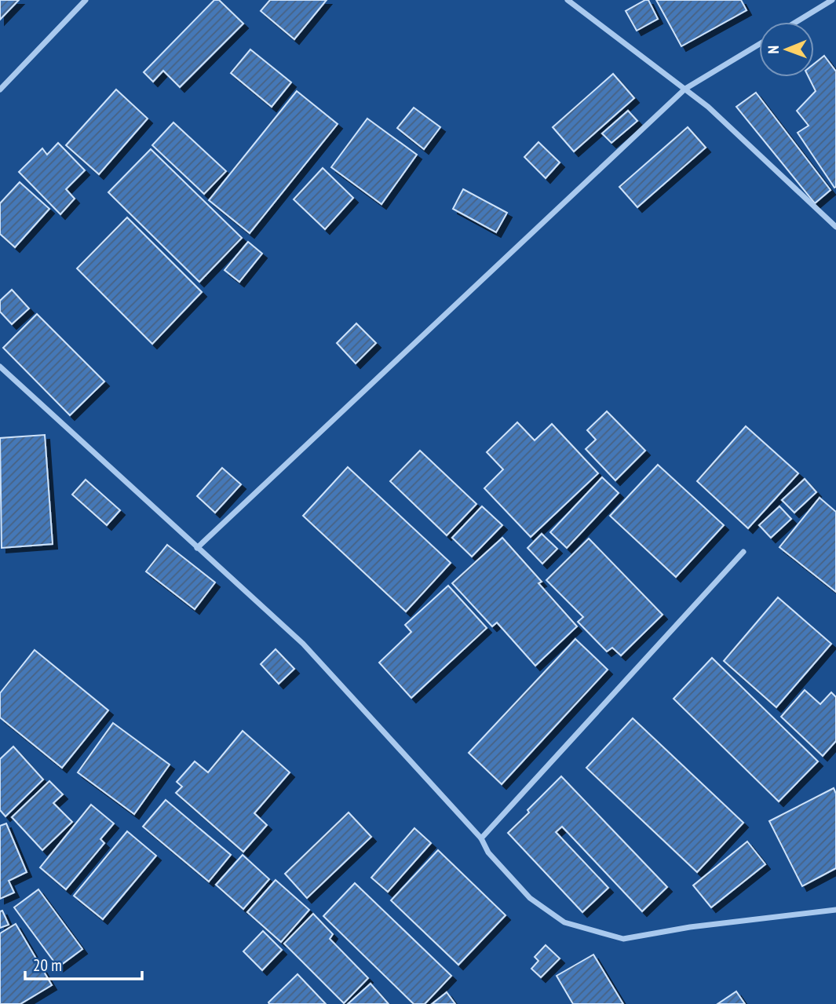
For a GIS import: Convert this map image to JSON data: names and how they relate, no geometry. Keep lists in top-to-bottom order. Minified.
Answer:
{"scale_bar":"20 m","north":"left"}
